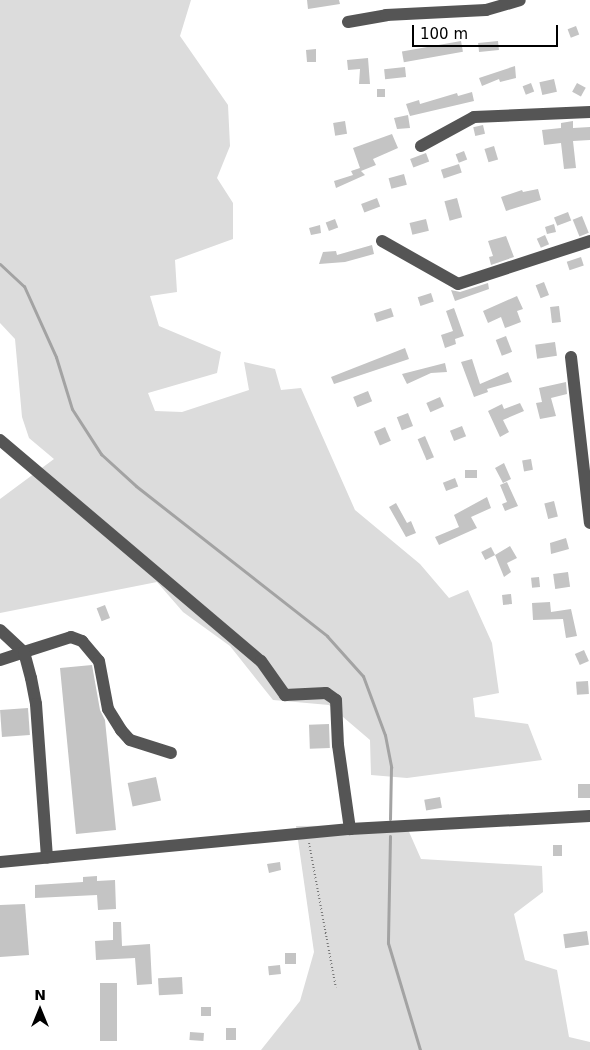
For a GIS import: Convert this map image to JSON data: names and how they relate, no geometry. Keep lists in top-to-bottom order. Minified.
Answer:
{"scale_bar":"100 m","north":"top"}
